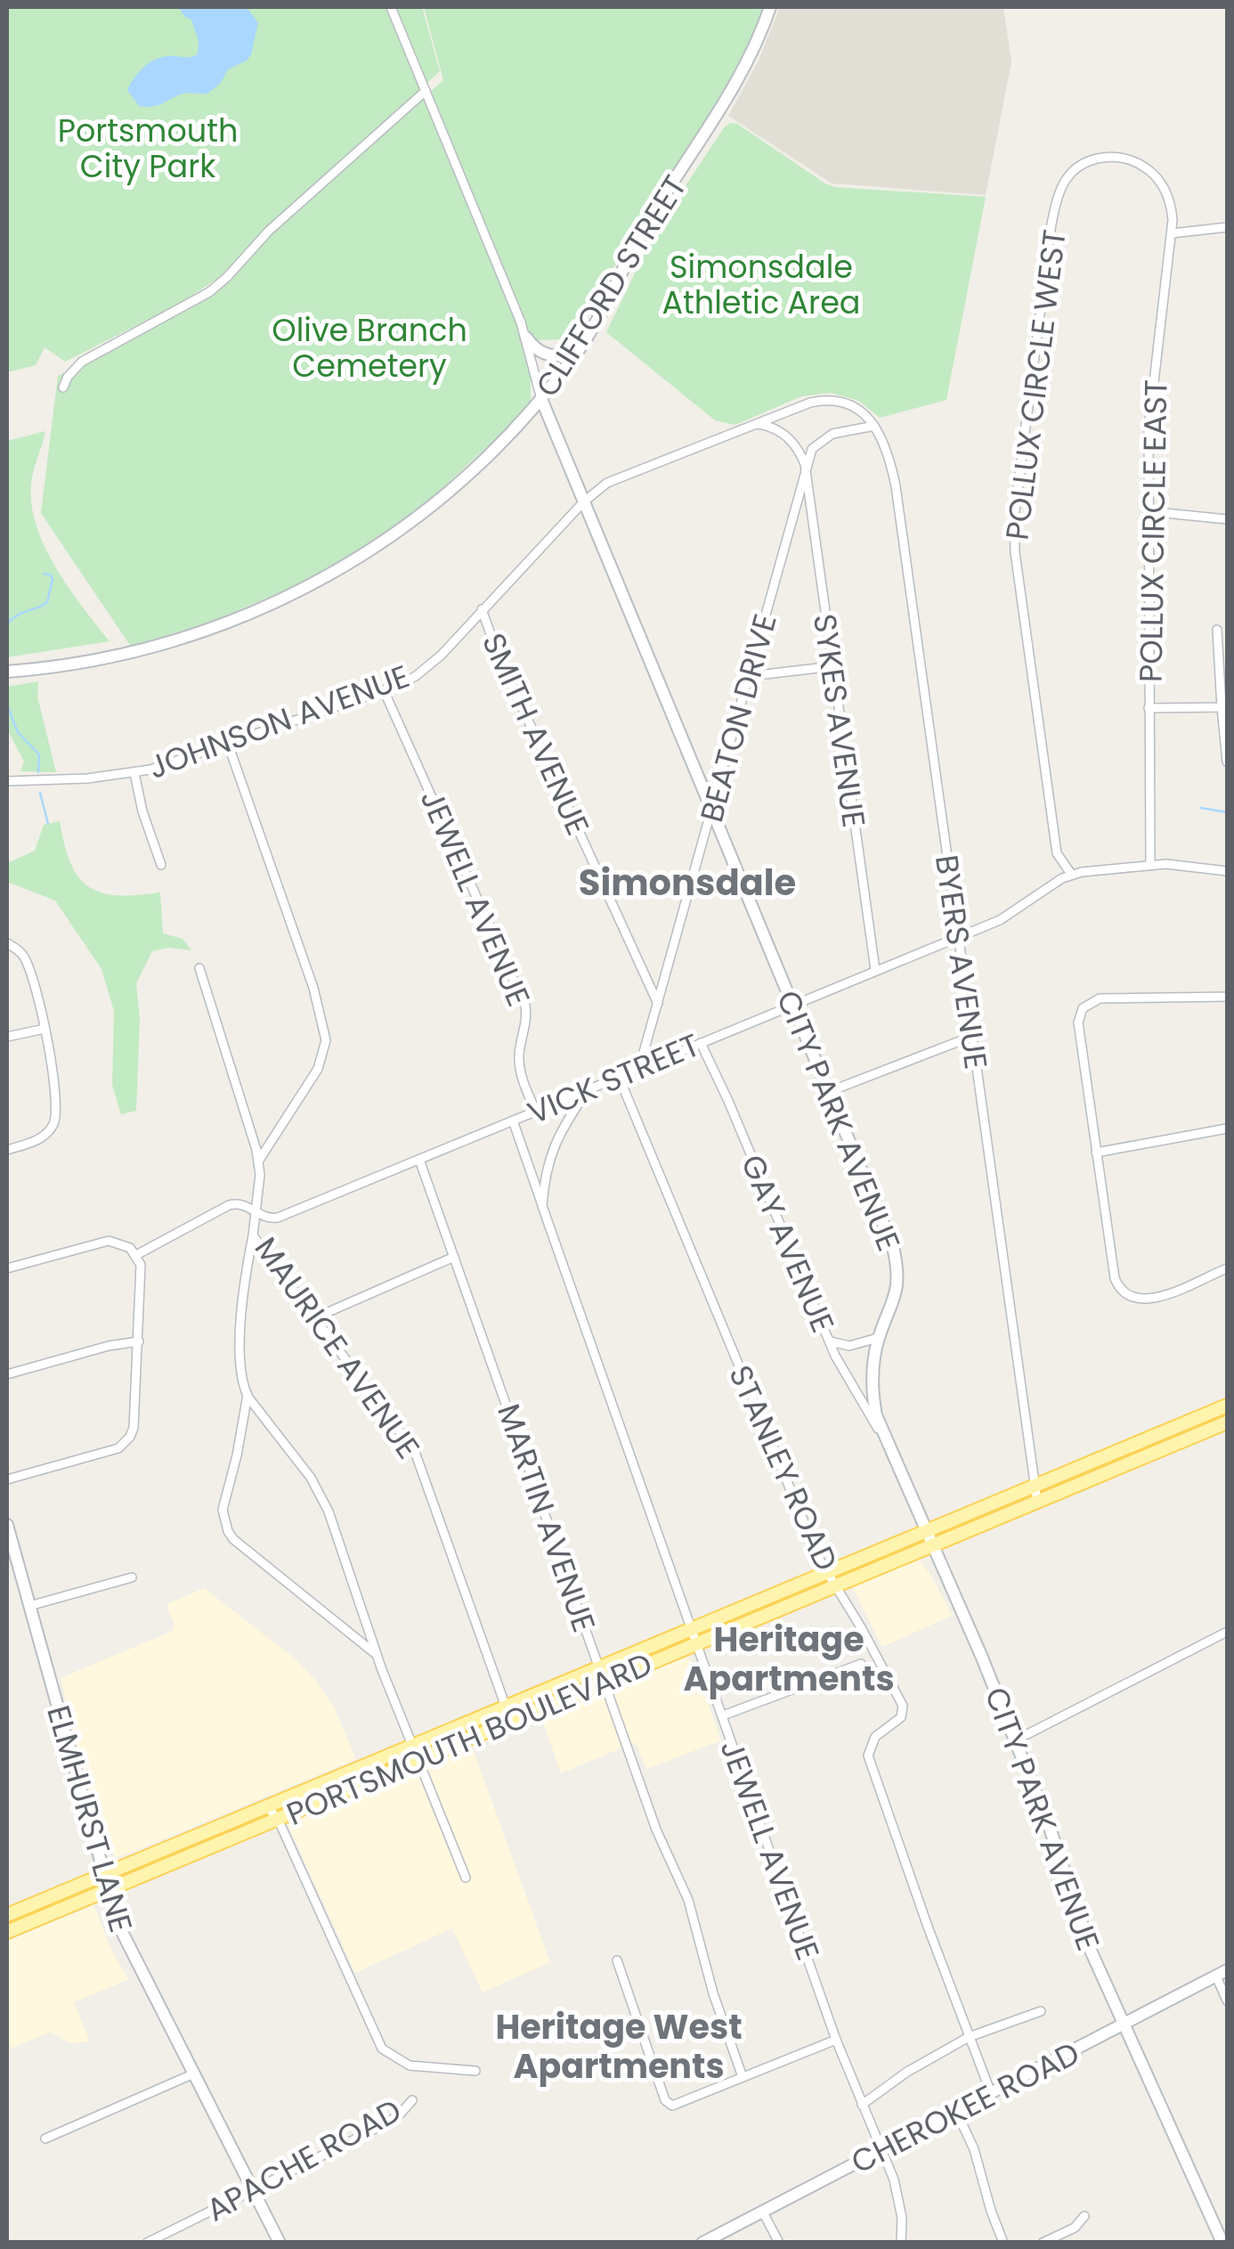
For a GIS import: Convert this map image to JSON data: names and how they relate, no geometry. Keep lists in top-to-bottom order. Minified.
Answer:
{"streets":{"main road":["PORTSMOUTH BOULEVARD"],"street":["CLIFFORD STREET","POLLUX CIRCLE WEST","POLLUX CIRCLE EAST","BEATON DRIVE","SYKES AVENUE","JOHNSON AVENUE","SMITH AVENUE","JEWELL AVENUE","BYERS AVENUE","VICK STREET","CITY PARK AVENUE","GAY AVENUE","MAURICE AVENUE","STANLEY ROAD","MARTIN AVENUE","ELMHURST LANE","CHEROKEE ROAD","APACHE ROAD"]},"crossings":[["CLIFFORD STREET","CITY PARK AVENUE"],["POLLUX CIRCLE WEST","POLLUX CIRCLE EAST"],["POLLUX CIRCLE WEST","VICK STREET"],["POLLUX CIRCLE EAST","VICK STREET"],["BEATON DRIVE","SYKES AVENUE"],["BEATON DRIVE","JOHNSON AVENUE"],["BEATON DRIVE","SMITH AVENUE"],["BEATON DRIVE","BYERS AVENUE"],["BEATON DRIVE","VICK STREET"],["BEATON DRIVE","CITY PARK AVENUE"],["SYKES AVENUE","VICK STREET"],["JOHNSON AVENUE","SMITH AVENUE"],["JOHNSON AVENUE","JEWELL AVENUE"],["JOHNSON AVENUE","BYERS AVENUE"],["JOHNSON AVENUE","CITY PARK AVENUE"],["JEWELL AVENUE","VICK STREET"],["JEWELL AVENUE","PORTSMOUTH BOULEVARD"],["JEWELL AVENUE","CHEROKEE ROAD"],["BYERS AVENUE","VICK STREET"],["BYERS AVENUE","PORTSMOUTH BOULEVARD"],["VICK STREET","CITY PARK AVENUE"],["VICK STREET","GAY AVENUE"],["VICK STREET","MAURICE AVENUE"],["VICK STREET","STANLEY ROAD"],["VICK STREET","MARTIN AVENUE"],["CITY PARK AVENUE","GAY AVENUE"],["CITY PARK AVENUE","PORTSMOUTH BOULEVARD"],["CITY PARK AVENUE","CHEROKEE ROAD"],["MAURICE AVENUE","PORTSMOUTH BOULEVARD"],["STANLEY ROAD","PORTSMOUTH BOULEVARD"],["STANLEY ROAD","CHEROKEE ROAD"],["MARTIN AVENUE","PORTSMOUTH BOULEVARD"],["PORTSMOUTH BOULEVARD","ELMHURST LANE"],["ELMHURST LANE","APACHE ROAD"]],"districts":["Simonsdale","Heritage Apartments","Heritage West Apartments"],"parks":["Portsmouth City Park","Simonsdale Athletic Area","Olive Branch Cemetery"]}
